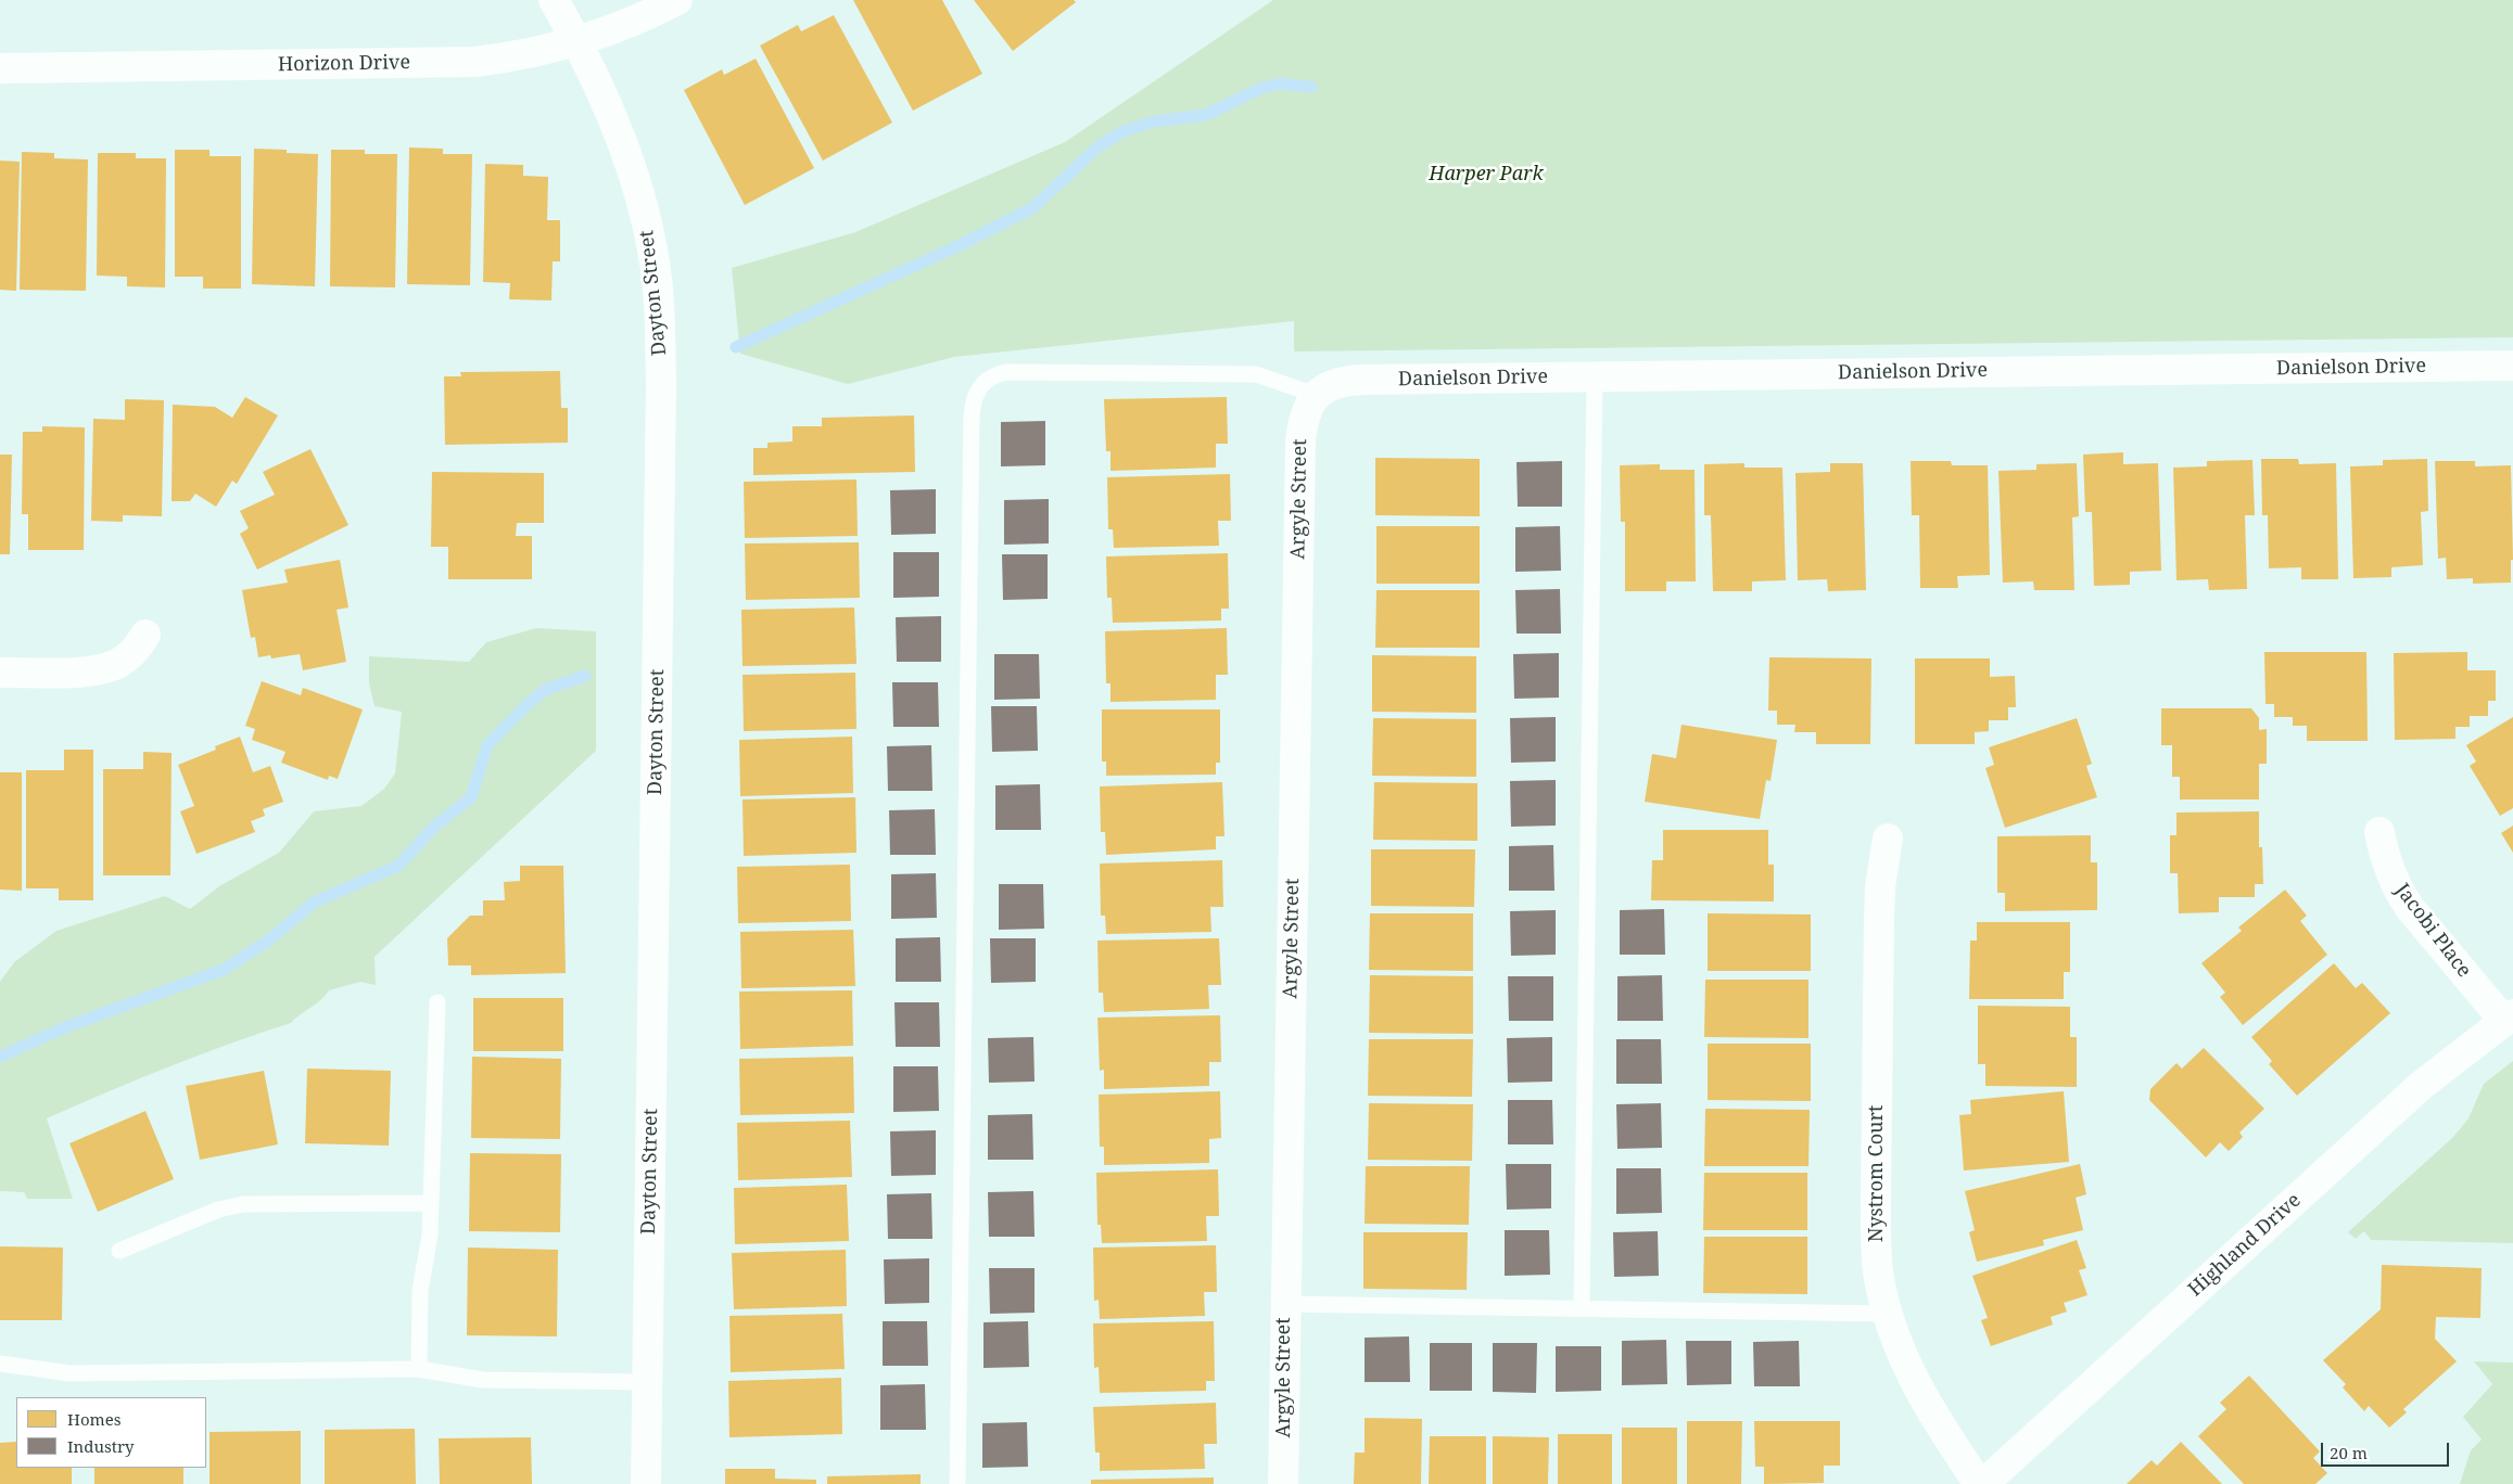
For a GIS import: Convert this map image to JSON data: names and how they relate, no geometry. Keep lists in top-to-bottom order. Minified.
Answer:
{"streets":{"street":["Horizon Drive","Dayton Street","Danielson Drive","Argyle Street","Jacobi Place","Nystrom Court","Highland Drive"]},"crossings":[["Horizon Drive","Dayton Street"],["Danielson Drive","Argyle Street"],["Jacobi Place","Highland Drive"]],"parks":["Harper Park"],"legend":["Homes","Industry"],"scale_bar":"20 m"}
